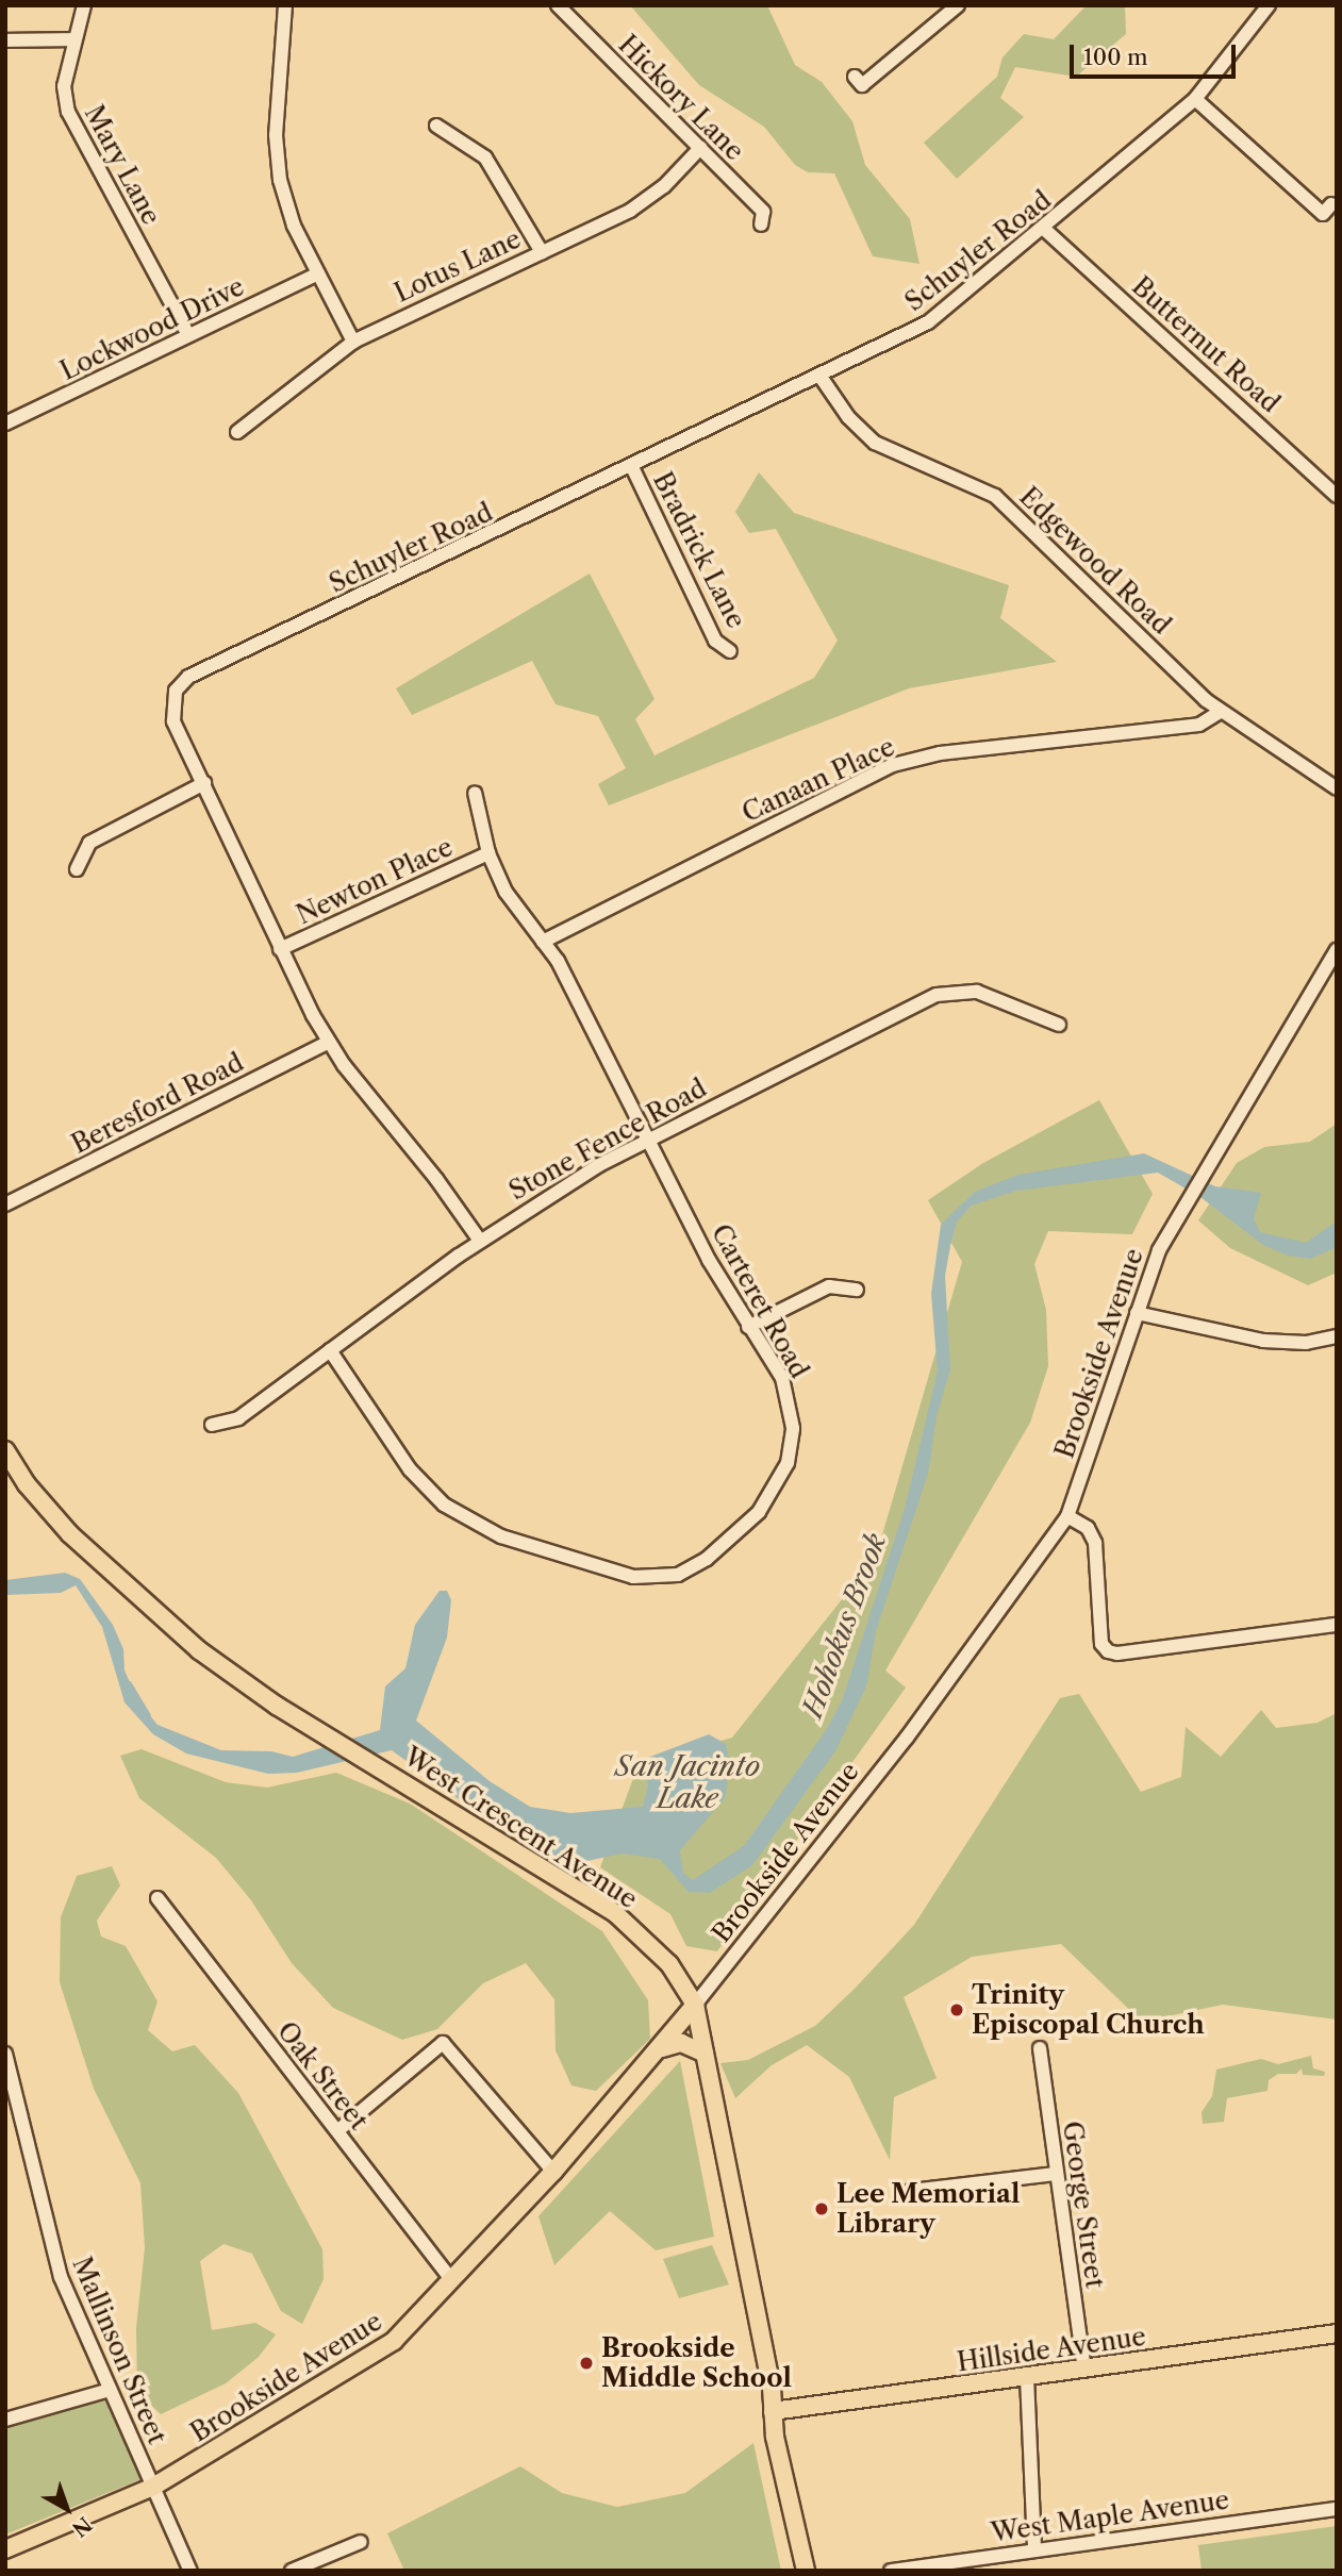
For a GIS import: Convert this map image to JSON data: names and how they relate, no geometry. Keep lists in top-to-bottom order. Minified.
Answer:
{"streets":{"main road":["Brookside Avenue","West Crescent Avenue","Hillside Avenue"],"street":["Hickory Lane","Mary Lane","Schuyler Road","Lotus Lane","Lockwood Drive","Butternut Road","Bradrick Lane","Edgewood Road","Canaan Place","Newton Place","Beresford Road","Stone Fence Road","Carteret Road","Oak Street","George Street","Mallinson Street","West Maple Avenue"]},"crossings":[["Hickory Lane","Lotus Lane"],["Mary Lane","Lockwood Drive"],["Schuyler Road","Butternut Road"],["Schuyler Road","Bradrick Lane"],["Schuyler Road","Edgewood Road"],["Schuyler Road","Newton Place"],["Schuyler Road","Beresford Road"],["Schuyler Road","Stone Fence Road"],["Edgewood Road","Canaan Place"],["Canaan Place","Carteret Road"],["Newton Place","Carteret Road"],["Stone Fence Road","Carteret Road"],["Brookside Avenue","West Crescent Avenue"],["Brookside Avenue","Oak Street"],["Brookside Avenue","Mallinson Street"],["West Crescent Avenue","Hillside Avenue"],["George Street","Hillside Avenue"]],"water":["Hohokus Brook","San Jacinto Lake"],"places":["Trinity Episcopal Church","Lee Memorial Library","Brookside Middle School"],"scale_bar":"100 m","north":"bottom right"}
